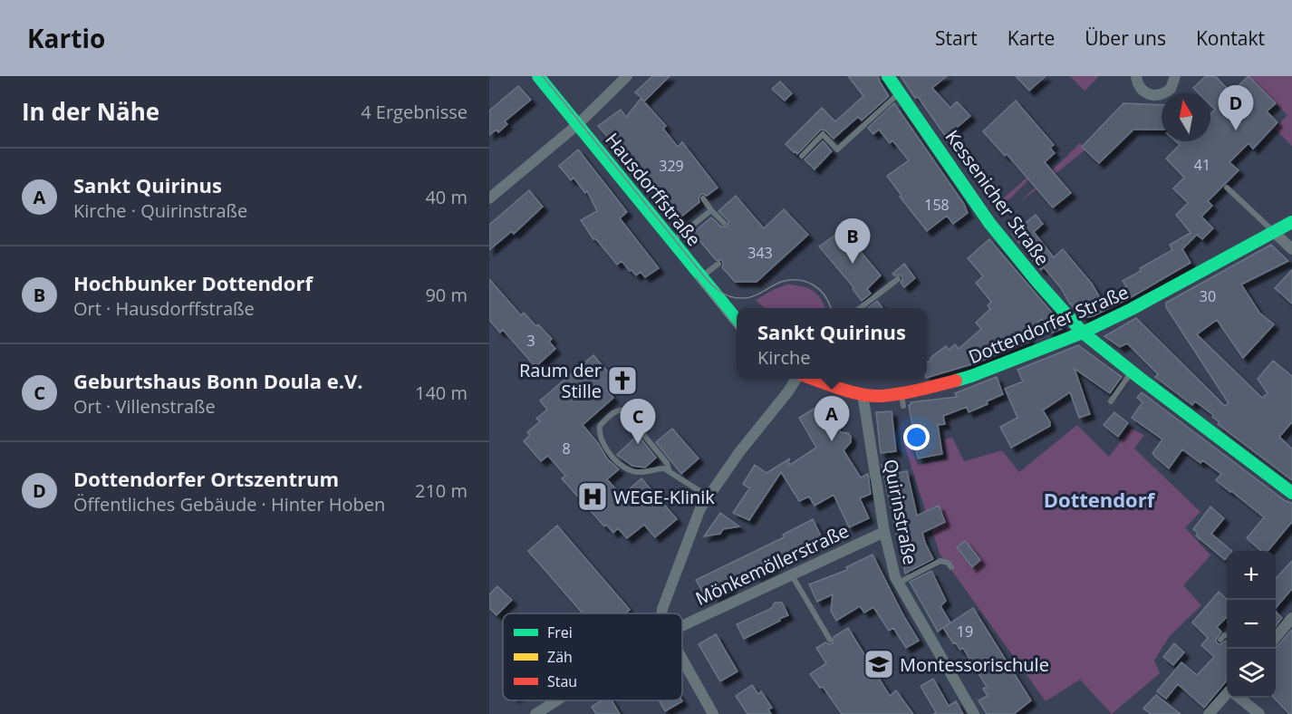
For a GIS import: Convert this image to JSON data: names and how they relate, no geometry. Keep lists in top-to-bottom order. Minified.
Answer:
{"streets":{"main road":["Hausdorffstraße","Kessenicher Straße","Dottendorfer Straße"],"street":["Quirinstraße","Mönkemöllerstraße"]},"crossings":[["Kessenicher Straße","Dottendorfer Straße"],["Dottendorfer Straße","Quirinstraße"],["Quirinstraße","Mönkemöllerstraße"]],"districts":["Dottendorf"],"places":{"church":["Raum der Stille"],"hospital":["WEGE-Klinik"],"school or university":["Montessorischule"]},"house_numbers":["41","329","158","343","30","3","8","19"],"legend":["Frei","Zäh","Stau"],"north":"top","page":{"header":"Kartio","nav":["Start","Karte","Über uns","Kontakt"],"heading":["In der Nähe","4 Ergebnisse"],"pins":["D","B","A","C"],"list":[{"mark":"A","name":"Sankt Quirinus","note":"Kirche · Quirinstraße","value":"40 m"},{"mark":"B","name":"Hochbunker Dottendorf","note":"Ort · Hausdorffstraße","value":"90 m"},{"mark":"C","name":"Geburtshaus Bonn Doula e.V.","note":"Ort · Villenstraße","value":"140 m"},{"mark":"D","name":"Dottendorfer Ortszentrum","note":"Öffentliches Gebäude · Hinter Hoben","value":"210 m"}],"popup":["Sankt Quirinus","Kirche"],"map_buttons":["+","−"]}}
